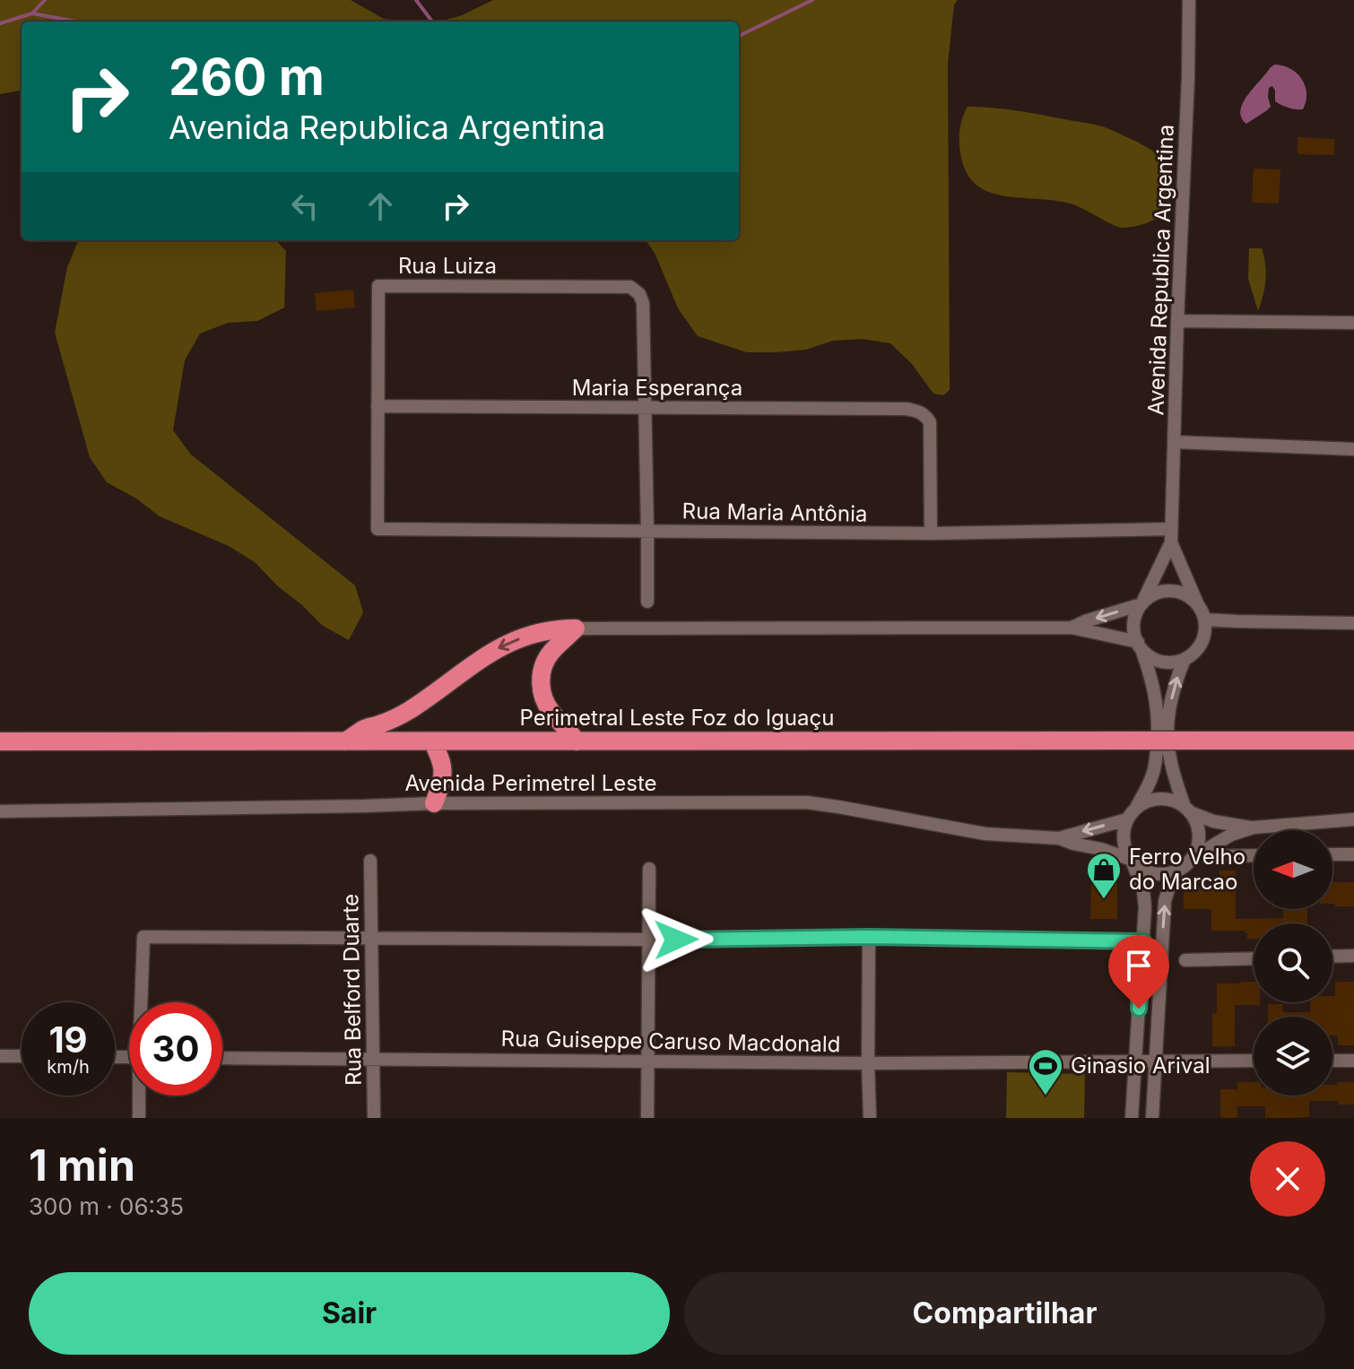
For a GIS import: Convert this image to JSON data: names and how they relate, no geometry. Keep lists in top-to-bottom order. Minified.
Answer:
{"streets":{"highway":["Perimetral Leste Foz do Iguaçu"],"street":["Rua Luiza","Avenida Republica Argentina","Maria Esperança","Rua Maria Antônia","Avenida Perimetrel Leste","Rua Belford Duarte","Rua Guiseppe Caruso Macdonald"]},"crossings":[["Rua Luiza","Maria Esperança"],["Rua Luiza","Rua Maria Antônia"],["Avenida Republica Argentina","Rua Maria Antônia"],["Maria Esperança","Rua Maria Antônia"],["Rua Belford Duarte","Rua Guiseppe Caruso Macdonald"]],"places":{"shop":["Ferro Velho do Marcao"],"sports":["Ginasio Arival"]},"north":"left","page":{"turn":["260 m","Avenida Republica Argentina"],"speed":"19 km/h","limit":"30","heading":["1 min","300 m · 06:35"],"buttons":["Sair","Compartilhar"]}}
